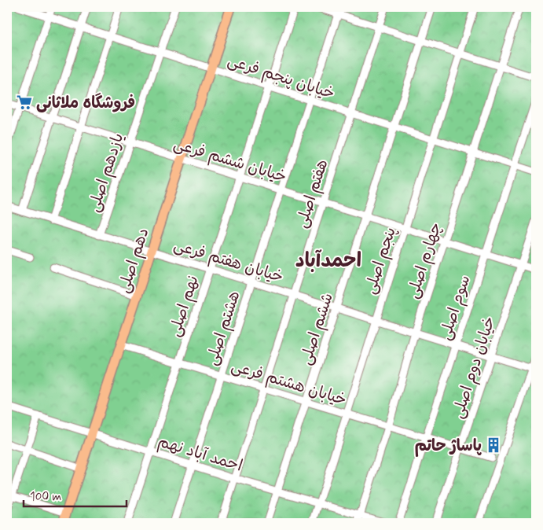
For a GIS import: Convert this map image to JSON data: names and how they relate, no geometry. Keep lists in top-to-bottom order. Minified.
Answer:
{"streets":{"main road":["دهم اصلی"],"street":["خیابان پنجم فرعی","خیابان ششم فرعی","یازدهم اصلی","هفتم اصلی","خیابان هفتم فرعی","پنجم اصلی","چهارم اصلی","نهم اصلی","سوم اصلی","هشتم اصلی","ششم اصلی","خیابان دوم اصلی","خیابان هشتم فرعی","احمد آباد نهم"]},"crossings":[["خیابان پنجم فرعی","یازدهم اصلی"],["خیابان پنجم فرعی","هفتم اصلی"],["خیابان پنجم فرعی","دهم اصلی"],["خیابان پنجم فرعی","پنجم اصلی"],["خیابان پنجم فرعی","چهارم اصلی"],["خیابان پنجم فرعی","نهم اصلی"],["خیابان پنجم فرعی","سوم اصلی"],["خیابان پنجم فرعی","هشتم اصلی"],["خیابان پنجم فرعی","ششم اصلی"],["خیابان ششم فرعی","یازدهم اصلی"],["خیابان ششم فرعی","هفتم اصلی"],["خیابان ششم فرعی","دهم اصلی"],["خیابان ششم فرعی","پنجم اصلی"],["خیابان ششم فرعی","چهارم اصلی"],["خیابان ششم فرعی","نهم اصلی"],["خیابان ششم فرعی","سوم اصلی"],["خیابان ششم فرعی","هشتم اصلی"],["خیابان ششم فرعی","ششم اصلی"],["خیابان ششم فرعی","خیابان دوم اصلی"],["یازدهم اصلی","خیابان هفتم فرعی"],["هفتم اصلی","خیابان هفتم فرعی"],["هفتم اصلی","خیابان هشتم فرعی"],["هفتم اصلی","احمد آباد نهم"],["دهم اصلی","خیابان هفتم فرعی"],["دهم اصلی","خیابان هشتم فرعی"],["دهم اصلی","احمد آباد نهم"],["خیابان هفتم فرعی","پنجم اصلی"],["خیابان هفتم فرعی","چهارم اصلی"],["خیابان هفتم فرعی","نهم اصلی"],["خیابان هفتم فرعی","سوم اصلی"],["خیابان هفتم فرعی","هشتم اصلی"],["خیابان هفتم فرعی","ششم اصلی"],["خیابان هفتم فرعی","خیابان دوم اصلی"],["پنجم اصلی","خیابان هشتم فرعی"],["پنجم اصلی","احمد آباد نهم"],["چهارم اصلی","خیابان هشتم فرعی"],["چهارم اصلی","احمد آباد نهم"],["نهم اصلی","خیابان هشتم فرعی"],["نهم اصلی","احمد آباد نهم"],["سوم اصلی","خیابان هشتم فرعی"],["هشتم اصلی","خیابان هشتم فرعی"],["هشتم اصلی","احمد آباد نهم"],["ششم اصلی","خیابان هشتم فرعی"],["ششم اصلی","احمد آباد نهم"],["خیابان دوم اصلی","خیابان هشتم فرعی"]],"districts":["احمدآباد"],"places":{"supermarket":["فروشگاه ملاثانی"],"building":["پاساژ حاتم"]},"scale_bar":"100 m"}
